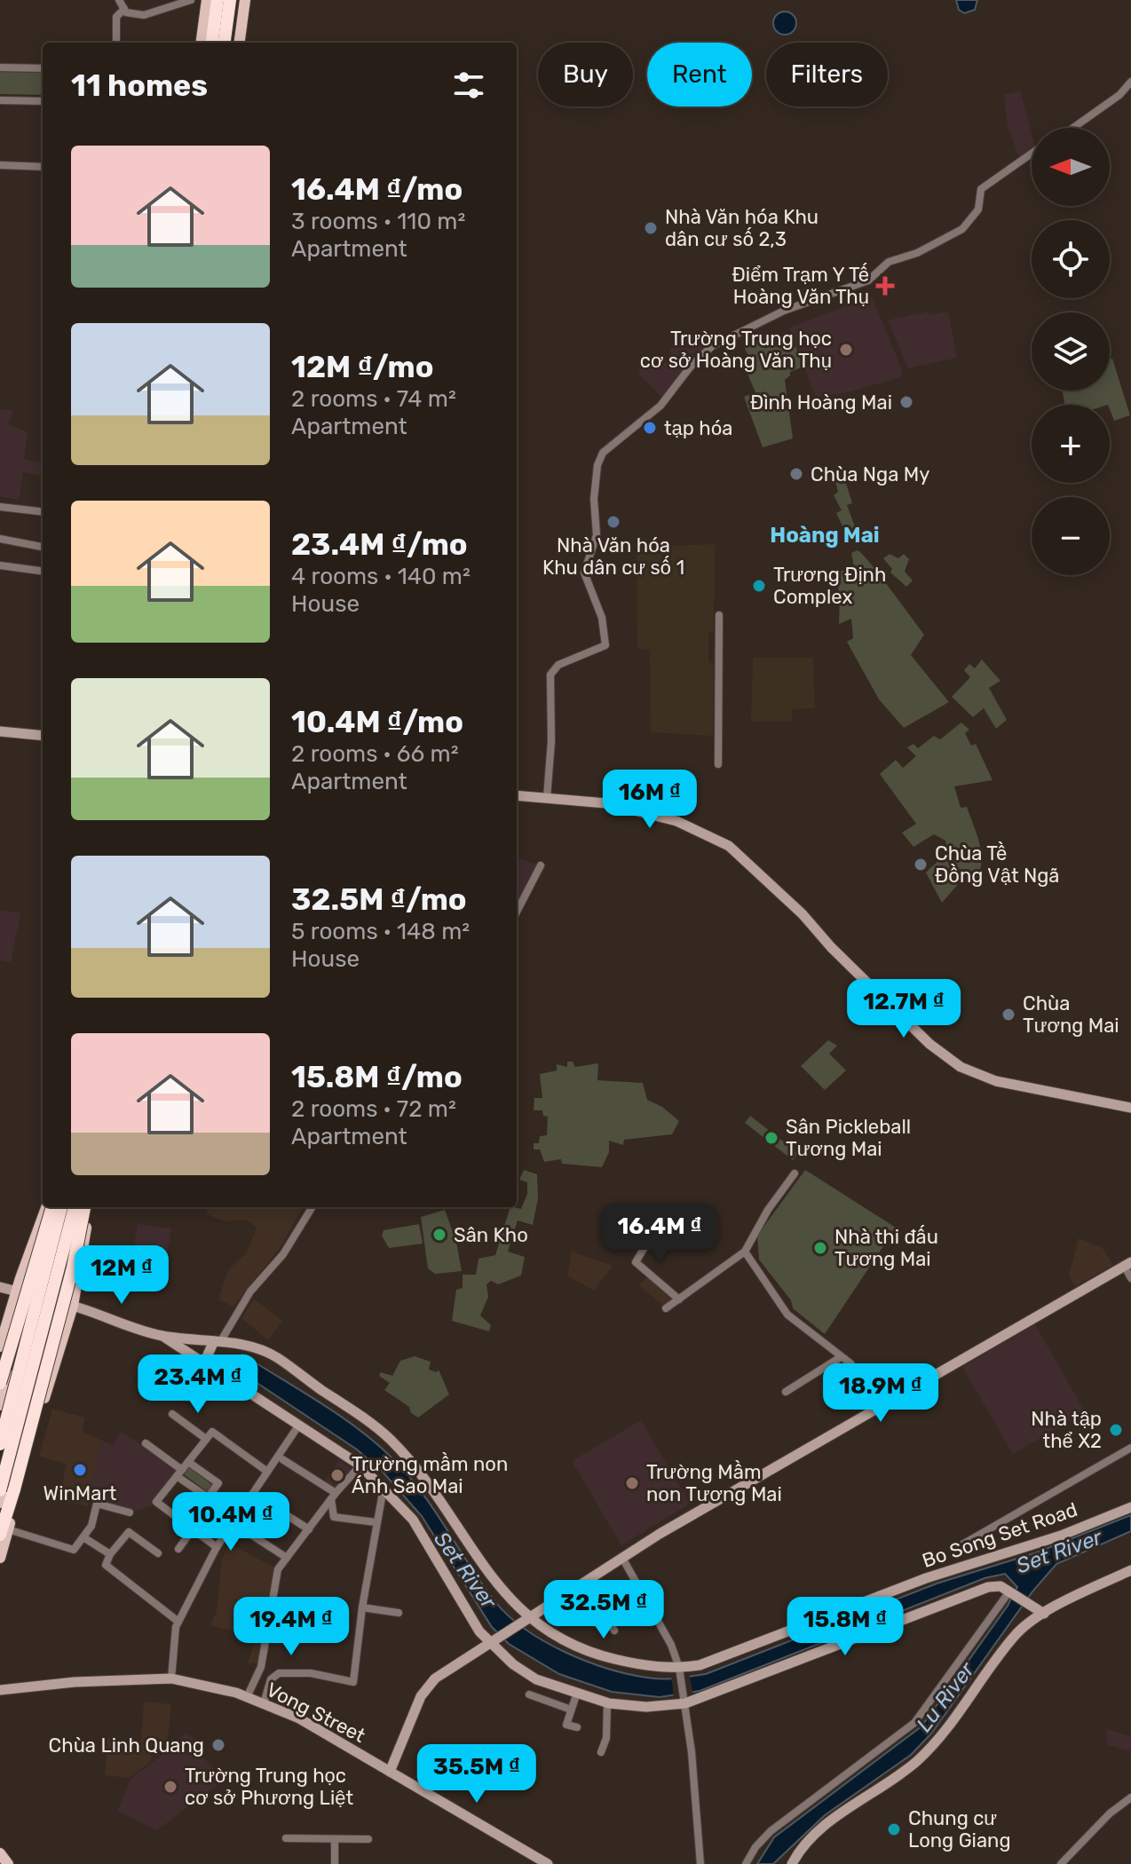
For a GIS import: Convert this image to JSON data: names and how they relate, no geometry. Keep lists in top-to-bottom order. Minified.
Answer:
{"streets":{"street":["Bo Song Set Road","Vong Street"]},"districts":["Hoàng Mai"],"water":["Set River","Lu River"],"places":{"other":["Nhà Văn hóa Khu dân cư số 2,3","Trường Trung học cơ sở Hoàng Văn Thụ","Đình Hoàng Mai","tạp hóa","Chùa Nga My","Nhà Văn hóa Khu dân cư số 1","Trương Định Complex","Chùa Tề Đồng Vật Ngã","Chùa Tương Mai","Sân Pickleball Tương Mai","Sân Kho","Nhà thi đấu Tương Mai","Nhà tập thể X2","WinMart","Trường mầm non Ánh Sao Mai","Trường Mầm non Tương Mai","Chùa Linh Quang","Trường Trung học cơ sở Phương Liệt","Chung cư Long Giang"],"health":["Điểm Trạm Y Tế Hoàng Văn Thụ"]},"north":"left","page":{"chip":["Buy","Rent","Filters"],"heading":"11 homes","map_buttons":["+","−"],"list":[{"name":"16.4M ₫/mo","note":"3 rooms · 110 m² · Apartment"},{"name":"12M ₫/mo","note":"2 rooms · 74 m² · Apartment"},{"name":"23.4M ₫/mo","note":"4 rooms · 140 m² · House"},{"name":"10.4M ₫/mo","note":"2 rooms · 66 m² · Apartment"},{"name":"32.5M ₫/mo","note":"5 rooms · 148 m² · House"},{"name":"15.8M ₫/mo","note":"2 rooms · 72 m² · Apartment"}],"price":["16M ₫","12.7M ₫","16.4M ₫","12M ₫","23.4M ₫","18.9M ₫","10.4M ₫","32.5M ₫","19.4M ₫","15.8M ₫","35.5M ₫"]}}
